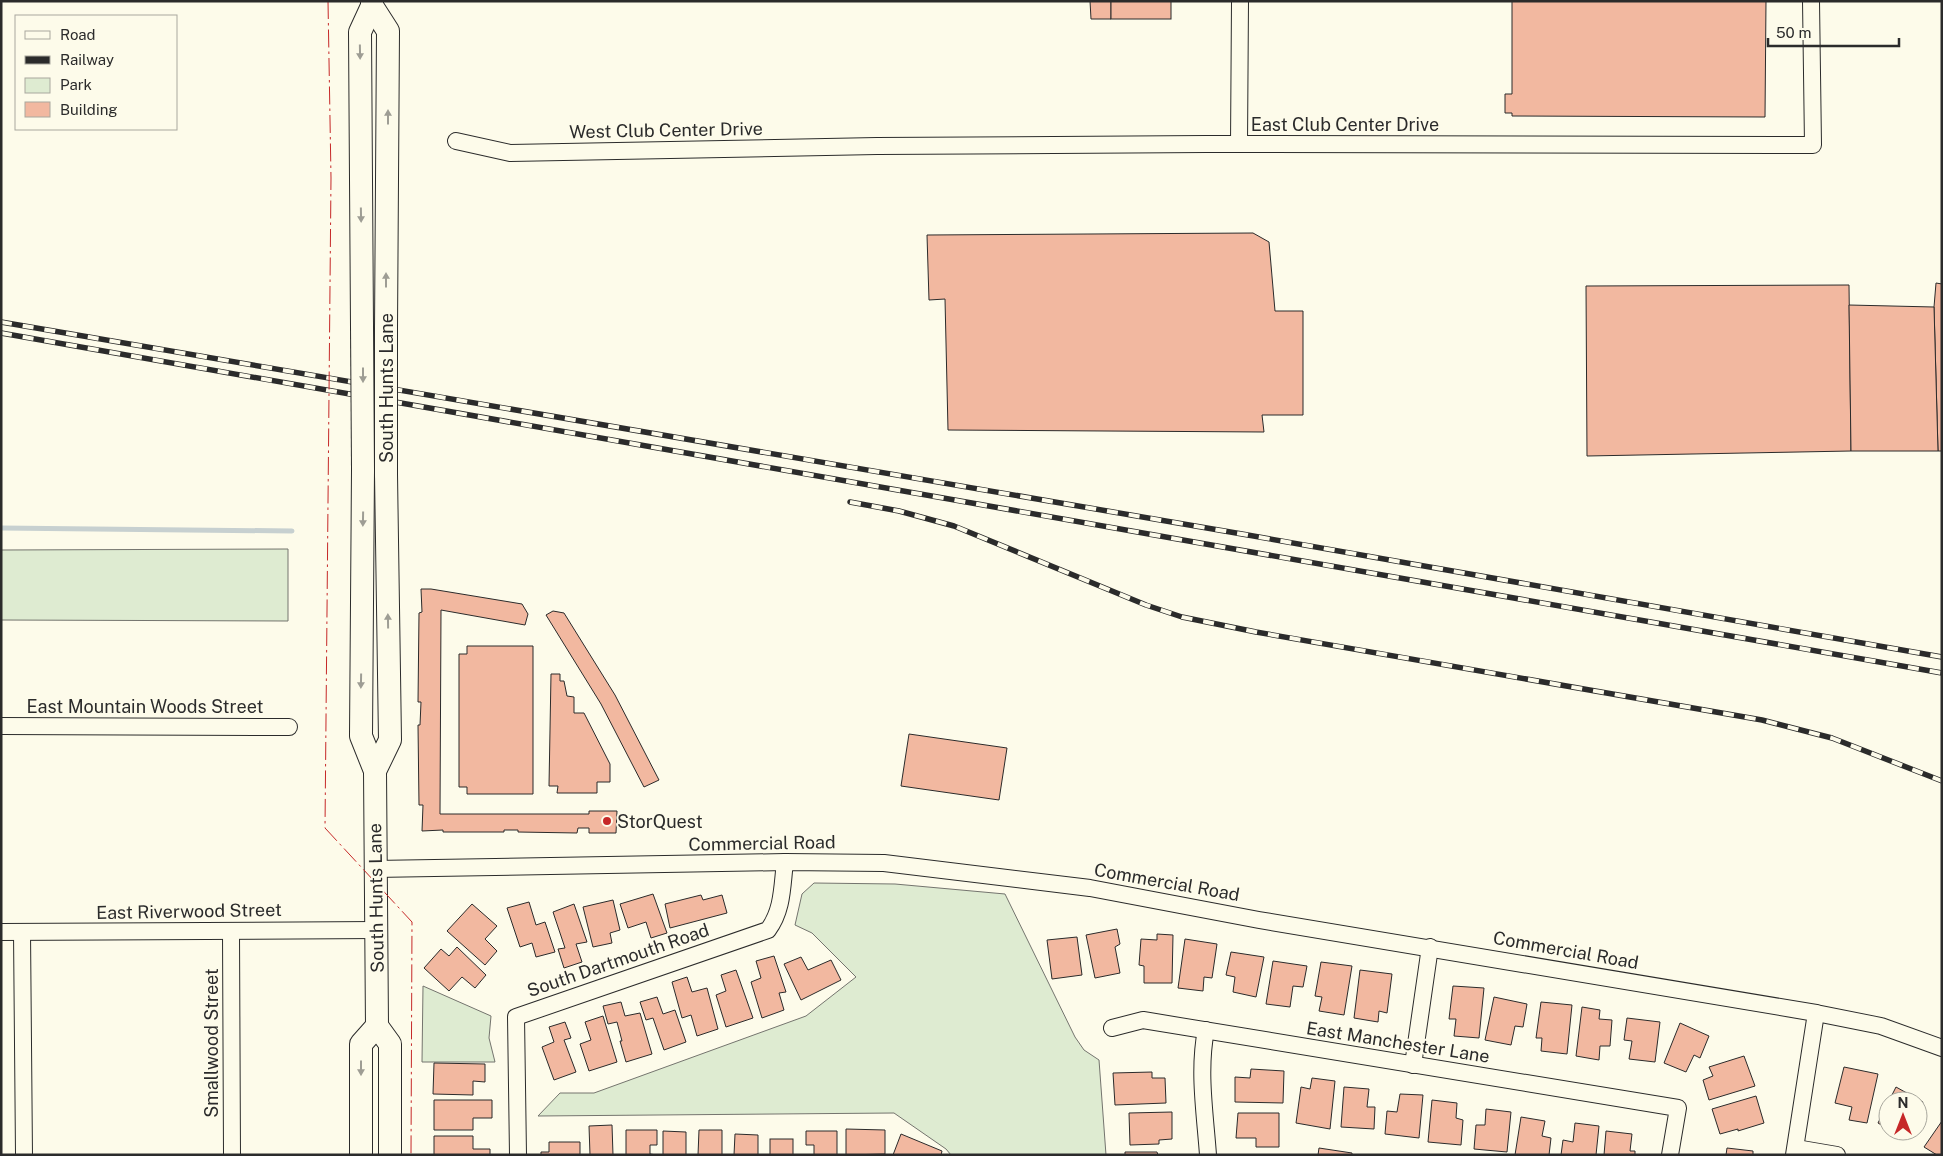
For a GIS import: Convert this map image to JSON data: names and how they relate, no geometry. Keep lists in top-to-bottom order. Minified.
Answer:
{"streets":{"main road":["South Hunts Lane"],"street":["East Club Center Drive","West Club Center Drive","East Mountain Woods Street","Commercial Road","East Riverwood Street","South Dartmouth Road","East Manchester Lane","Smallwood Street"]},"crossings":[["East Club Center Drive","West Club Center Drive"],["South Hunts Lane","Commercial Road"],["South Hunts Lane","East Riverwood Street"],["Commercial Road","South Dartmouth Road"],["East Riverwood Street","Smallwood Street"]],"places":["StorQuest"],"legend":["Road","Railway","Park","Building"],"scale_bar":"50 m","north":"top"}
